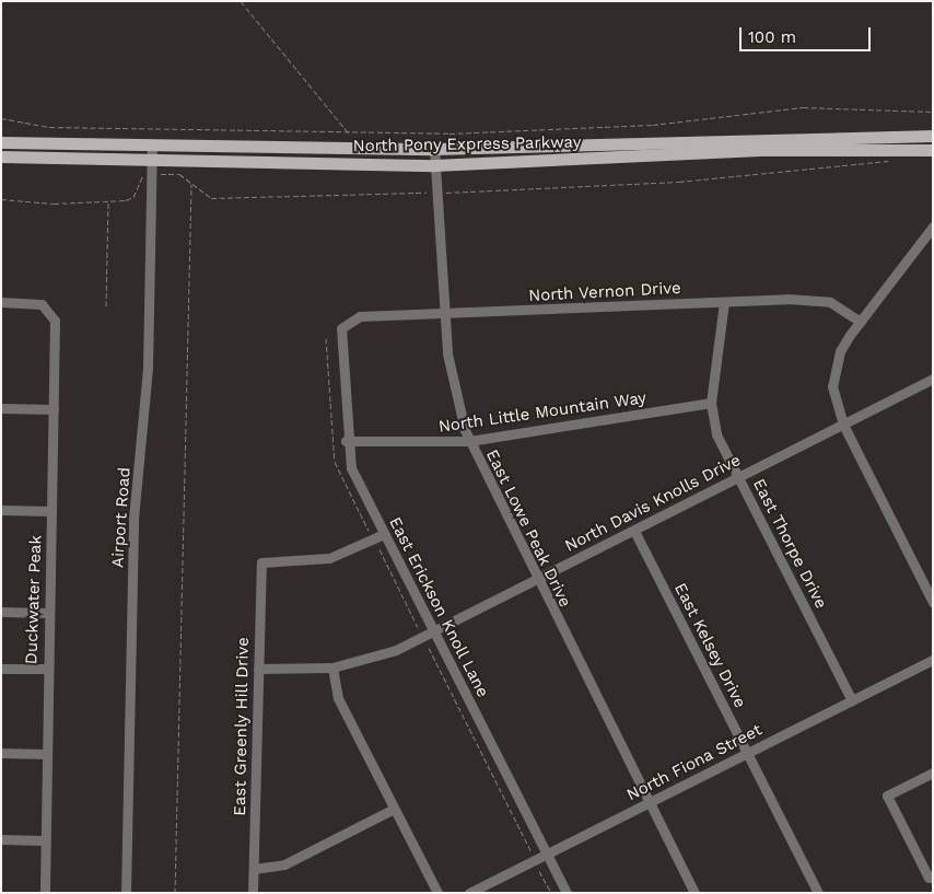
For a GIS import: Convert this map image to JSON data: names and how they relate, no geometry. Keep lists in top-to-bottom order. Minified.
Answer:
{"streets":{"main road":["North Pony Express Parkway"],"street":["North Vernon Drive","North Little Mountain Way","North Davis Knolls Drive","Airport Road","East Lowe Peak Drive","East Thorpe Drive","Duckwater Peak","East Erickson Knoll Lane","East Kelsey Drive","East Greenly Hill Drive","North Fiona Street"]},"crossings":[["North Pony Express Parkway","Airport Road"],["North Pony Express Parkway","East Lowe Peak Drive"],["North Vernon Drive","East Lowe Peak Drive"],["North Vernon Drive","East Thorpe Drive"],["North Vernon Drive","East Erickson Knoll Lane"],["North Little Mountain Way","East Lowe Peak Drive"],["North Little Mountain Way","East Thorpe Drive"],["North Little Mountain Way","East Erickson Knoll Lane"],["North Davis Knolls Drive","East Lowe Peak Drive"],["North Davis Knolls Drive","East Thorpe Drive"],["North Davis Knolls Drive","East Erickson Knoll Lane"],["North Davis Knolls Drive","East Kelsey Drive"],["North Davis Knolls Drive","East Greenly Hill Drive"],["East Lowe Peak Drive","North Fiona Street"],["East Thorpe Drive","North Fiona Street"],["East Erickson Knoll Lane","East Greenly Hill Drive"],["East Erickson Knoll Lane","North Fiona Street"],["East Kelsey Drive","North Fiona Street"]],"scale_bar":"100 m"}
